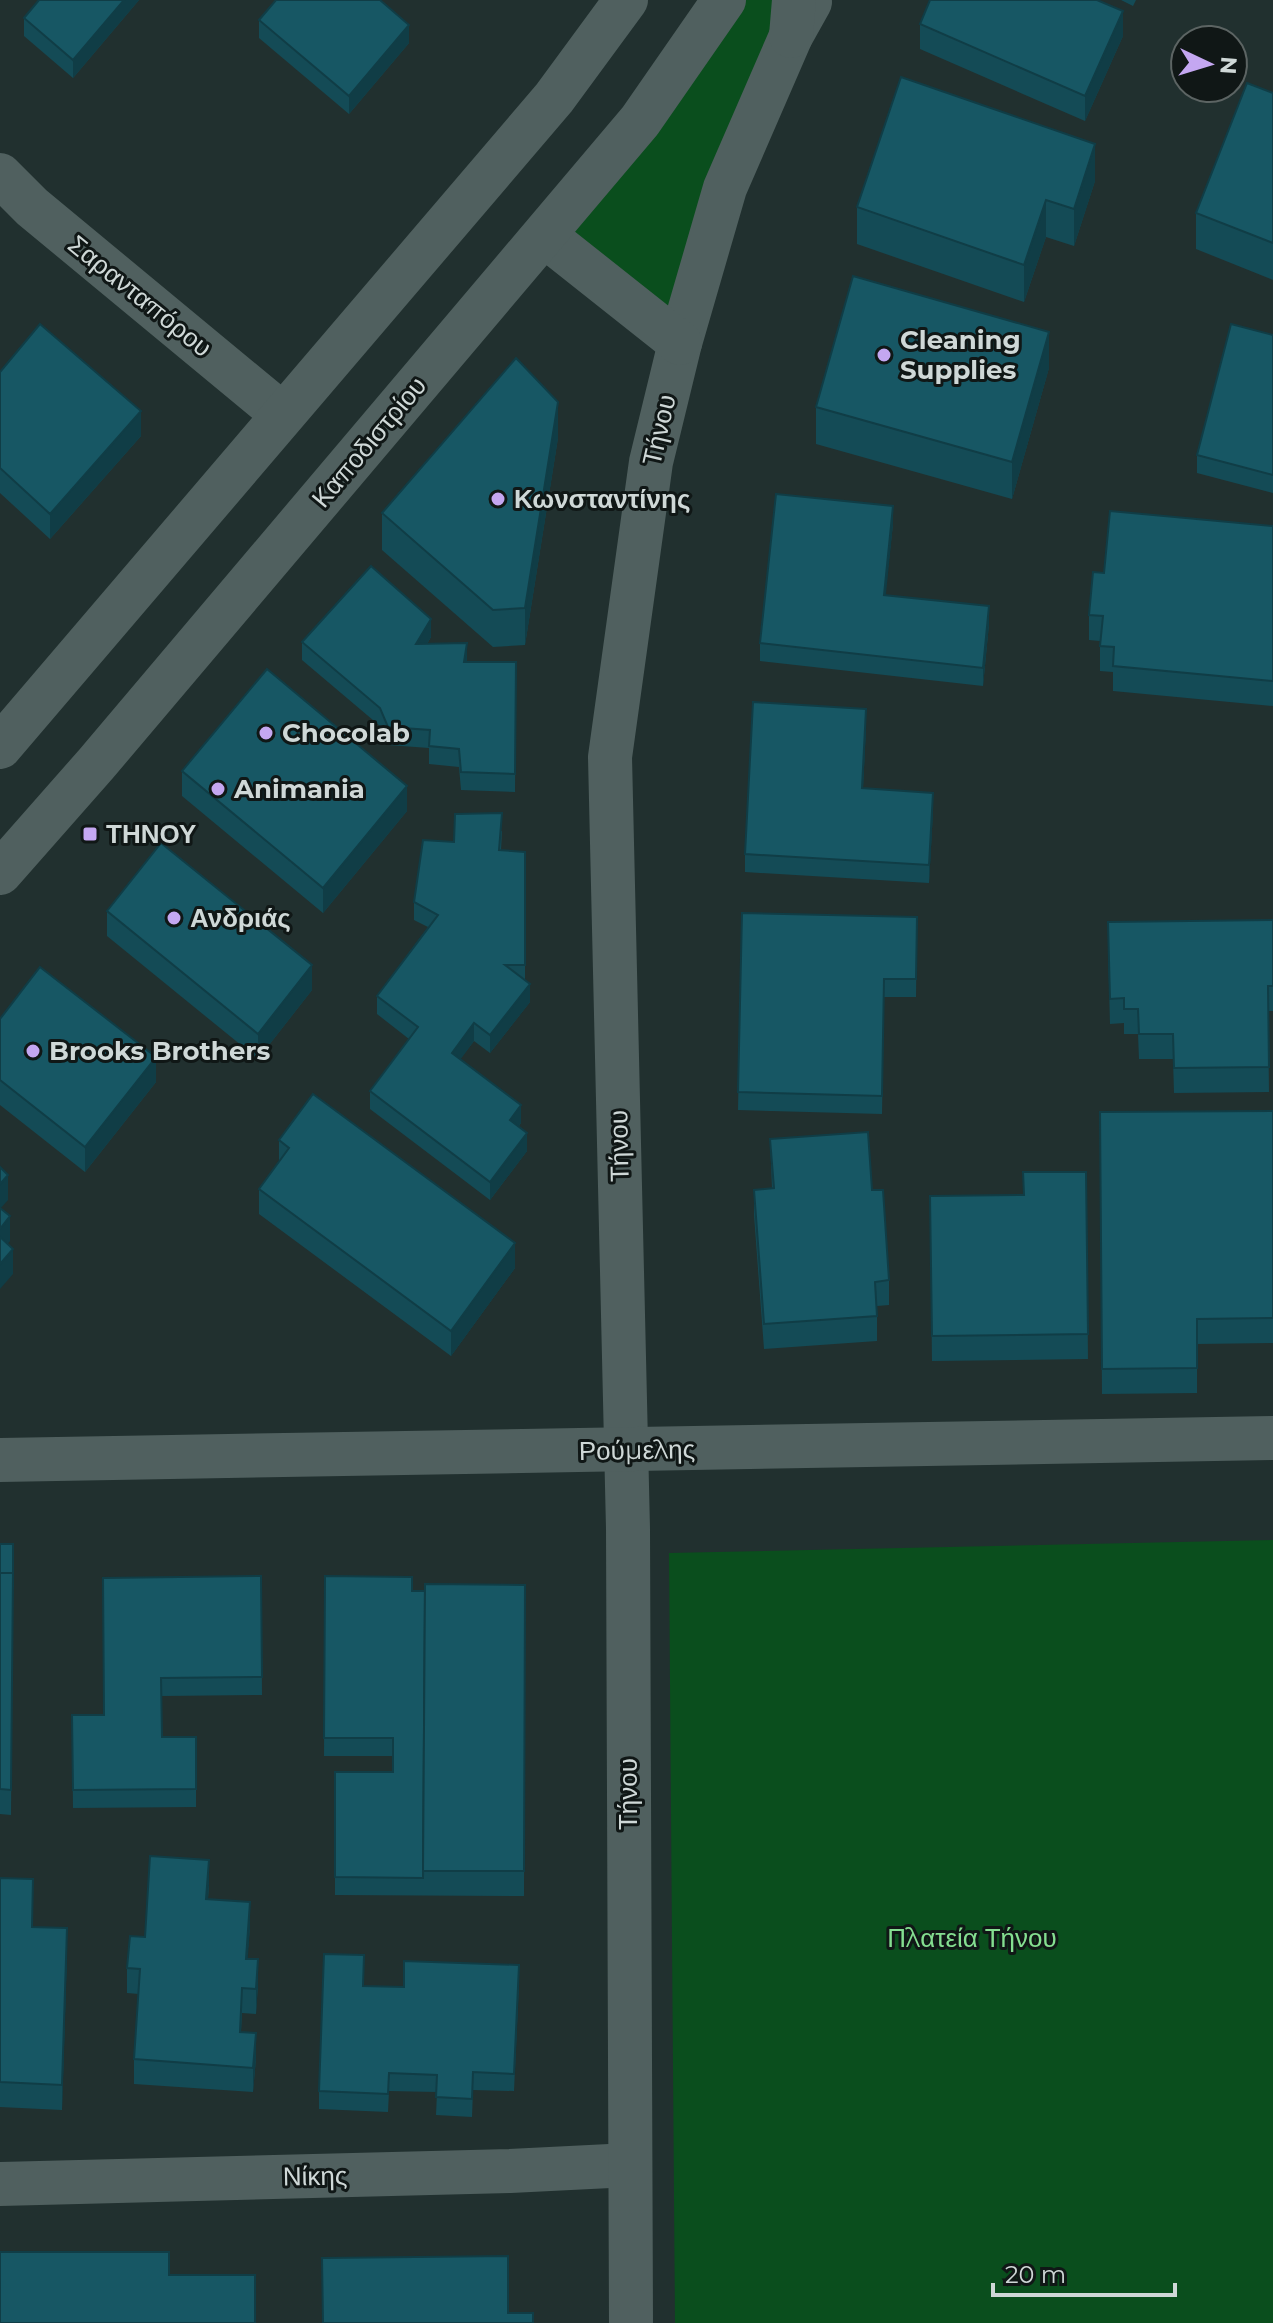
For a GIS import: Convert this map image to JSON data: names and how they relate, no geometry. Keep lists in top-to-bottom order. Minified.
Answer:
{"streets":{"street":["Σαρανταπόρου","Τήνου","Καποδιστρίου","Ρούμελης","Νίκης"]},"crossings":[["Τήνου","Ρούμελης"],["Τήνου","Νίκης"]],"parks":["Πλατεία Τήνου"],"places":{"other":["Cleaning Supplies","Κωνσταντίνης","Chocolab","Animania","Ανδριάς","Brooks Brothers"],"transit":["ΤΗΝΟΥ"]},"scale_bar":"20 m","north":"right"}
